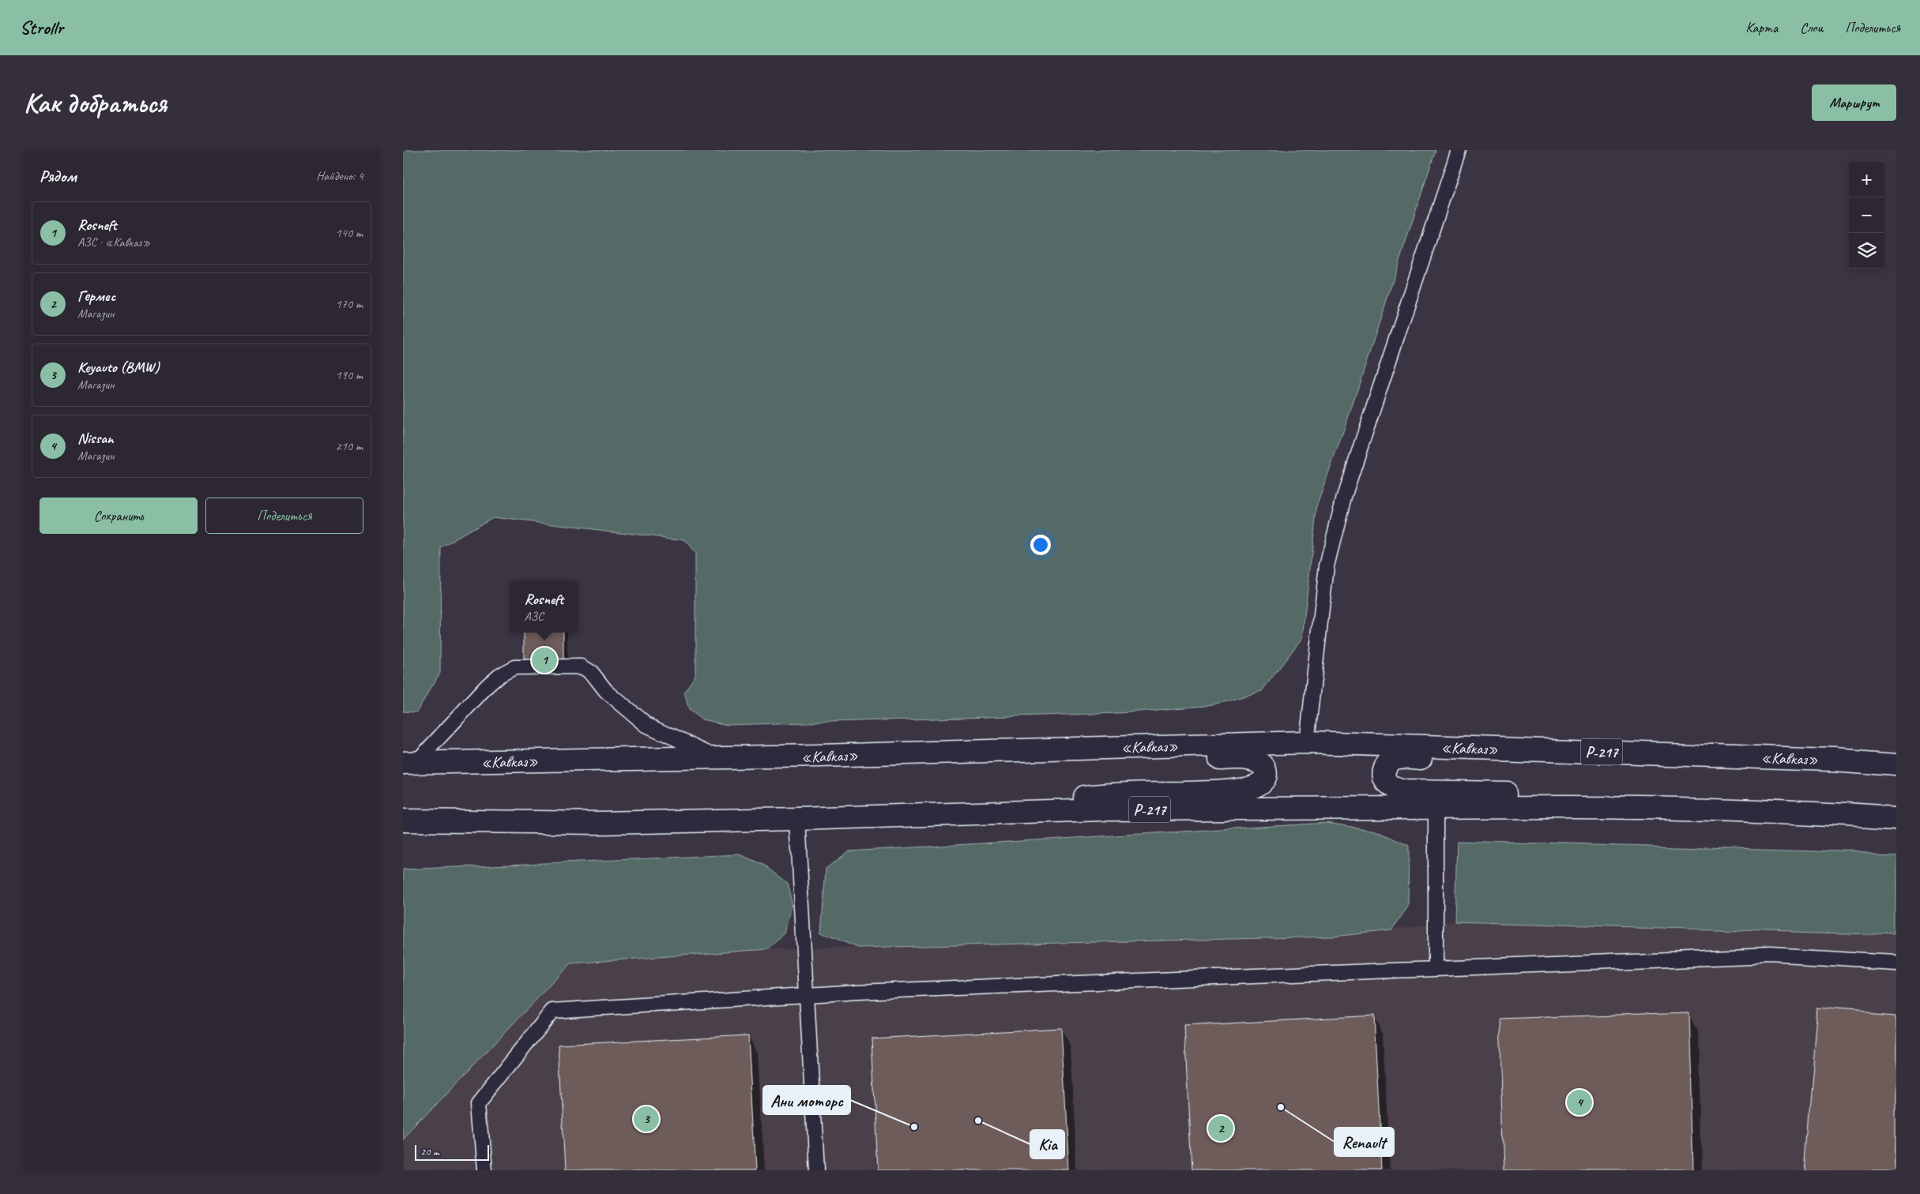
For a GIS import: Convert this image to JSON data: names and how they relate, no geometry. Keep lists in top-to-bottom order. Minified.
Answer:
{"streets":{"highway":["«Кавказ»","Р-217"]},"places":["Renault","Kia","Ани моторс"],"scale_bar":"20 m","page":{"header":"Strollr","nav":["Карта","Слои","Поделиться"],"buttons":["Маршрут",["Сохранить","Поделиться"]],"title":"Как добраться","heading":["Рядом","Найдено: 4"],"map_buttons":["+","−"],"list":[{"mark":"1","name":"Rosneft","note":"АЗС · «Кавказ»","value":"140 m"},{"mark":"2","name":"Гермес","note":"Магазин","value":"170 m"},{"mark":"3","name":"Keyauto (BMW)","note":"Магазин","value":"190 m"},{"mark":"4","name":"Nissan","note":"Магазин","value":"210 m"}],"popup":["Rosneft","АЗС"],"pins":["1","4","3","2"],"scale":"20 m"}}
